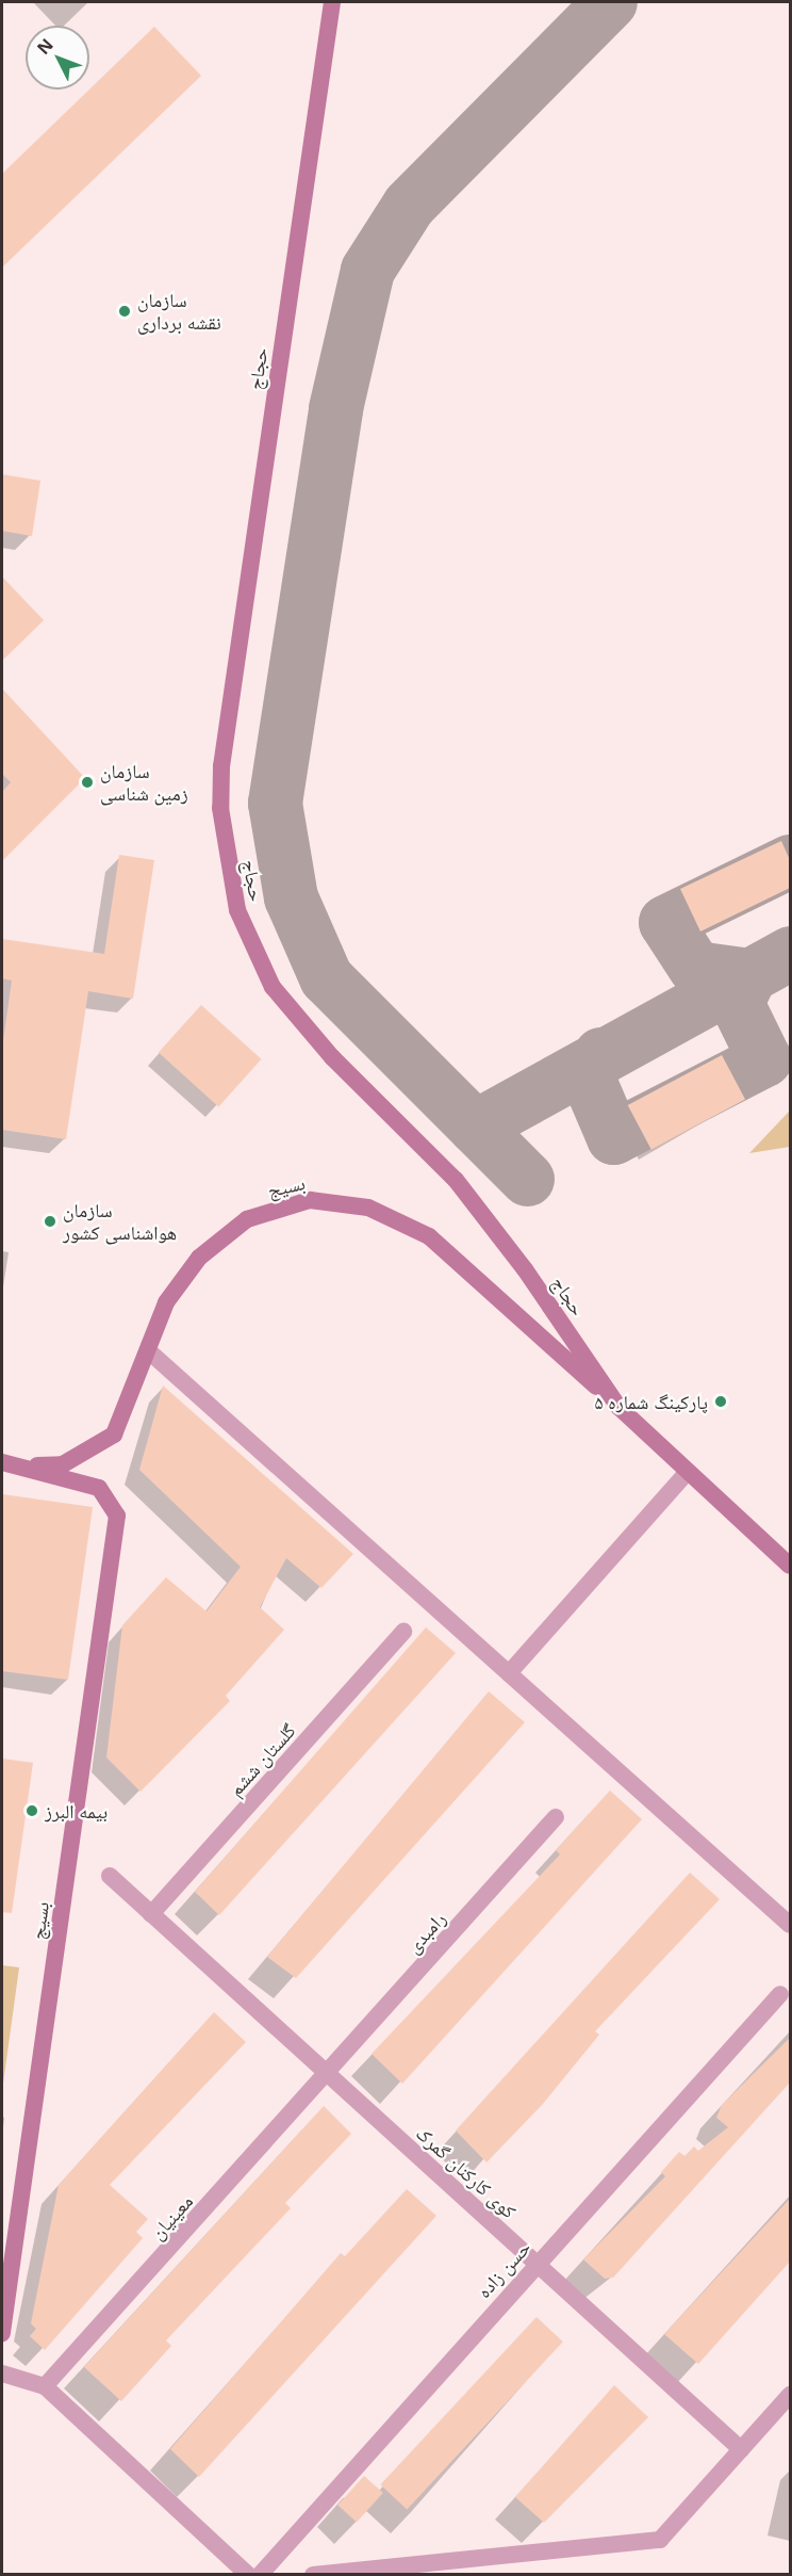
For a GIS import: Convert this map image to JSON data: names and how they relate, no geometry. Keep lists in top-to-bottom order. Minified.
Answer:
{"streets":{"main road":["حجاج","بسیج"],"street":["گلستان ششم","رامبدی","کوی کارکنان گمرک","معینیان","حسن زاده"]},"crossings":[["حجاج","بسیج"],["گلستان ششم","کوی کارکنان گمرک"],["رامبدی","کوی کارکنان گمرک"],["رامبدی","معینیان"],["کوی کارکنان گمرک","معینیان"],["کوی کارکنان گمرک","حسن زاده"]],"places":["سازمان نقشه برداری","سازمان زمین شناسی","سازمان هواشناسی کشور","پارکینگ شماره ۵","بیمه البرز"],"north":"top left"}
